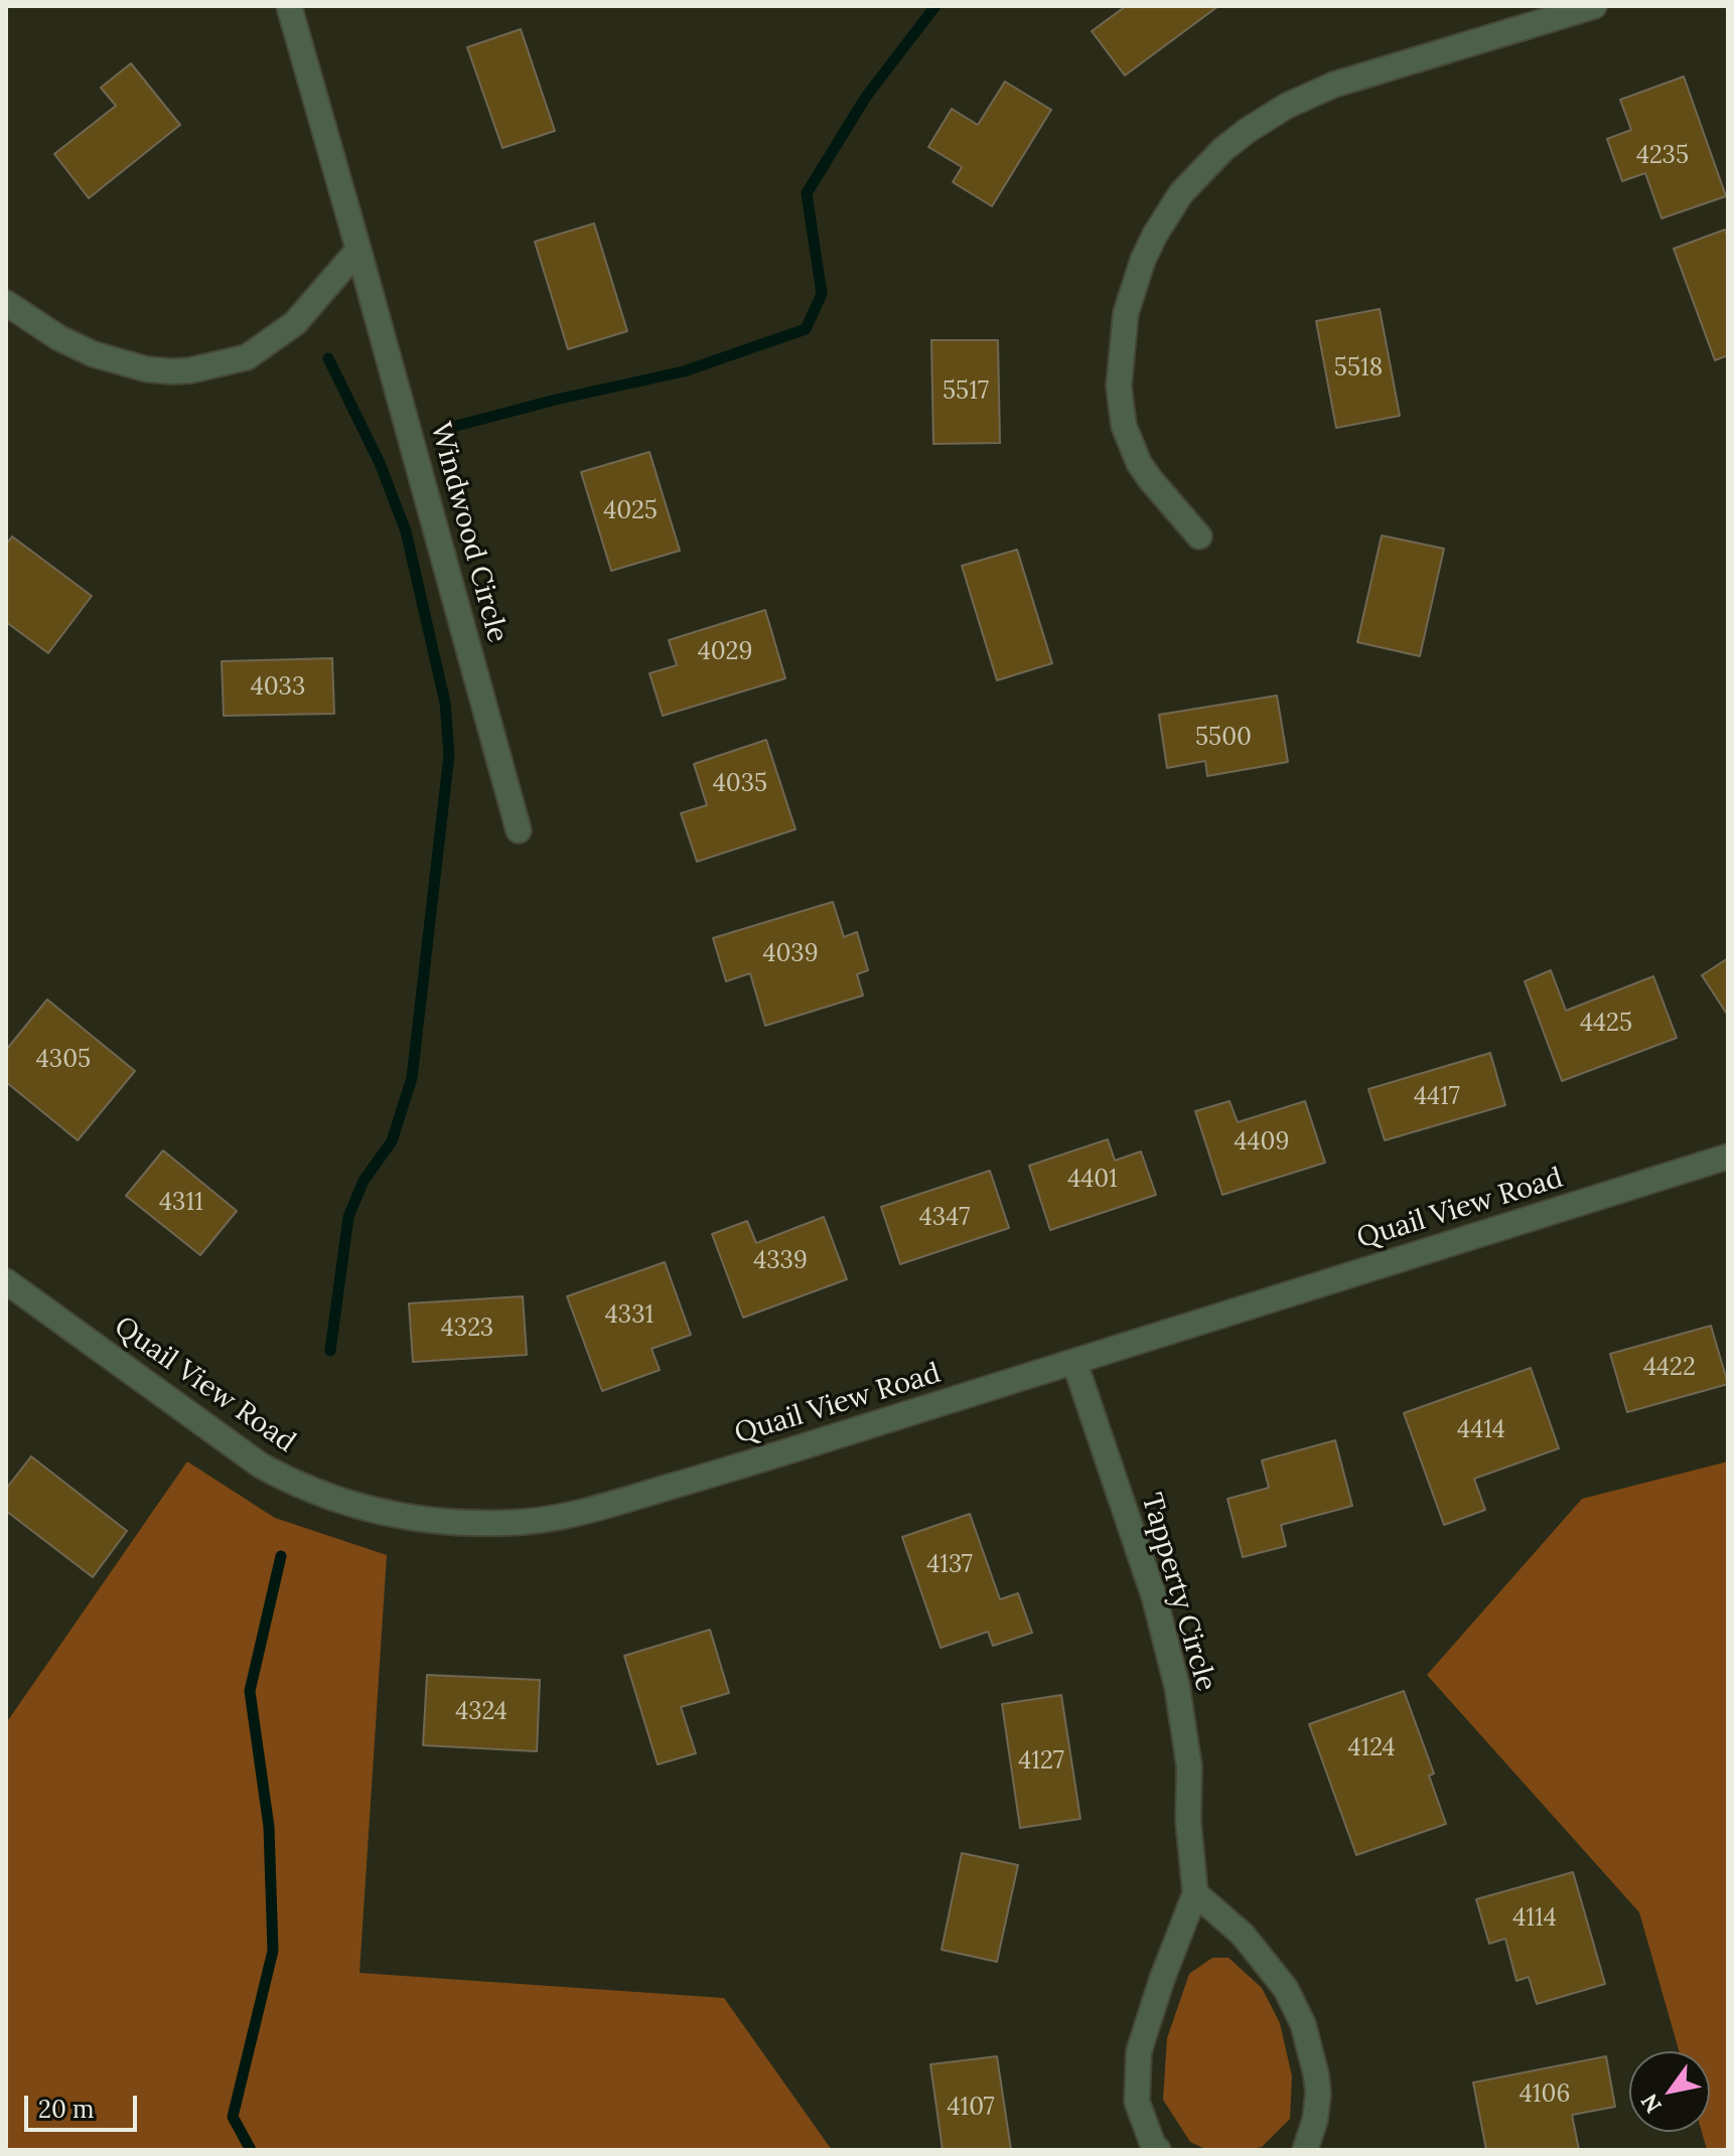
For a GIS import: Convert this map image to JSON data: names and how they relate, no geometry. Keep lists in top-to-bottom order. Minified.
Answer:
{"streets":{"street":["Windwood Circle","Quail View Road","Tapperty Circle"]},"crossings":[["Quail View Road","Tapperty Circle"]],"house_numbers":["4235","5518","5517","4025","4029","4033","5500","4035","4039","4425","4305","4417","4409","4401","4311","4347","4339","4331","4323","4422","4414","4137","4324","4124","4127","4114","4106","4107"],"scale_bar":"20 m","north":"bottom left"}
